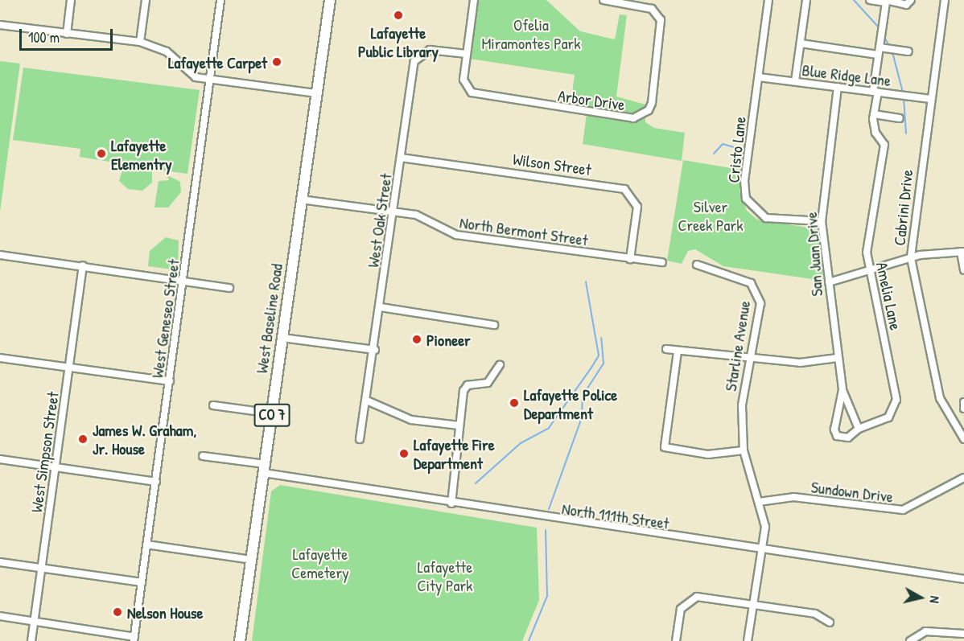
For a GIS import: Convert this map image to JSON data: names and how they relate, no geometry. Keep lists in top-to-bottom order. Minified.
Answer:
{"streets":{"main road":["West Baseline Road","CO 7"],"street":["Blue Ridge Lane","Arbor Drive","Cristo Lane","Wilson Street","Cabrini Drive","West Oak Street","North Bermont Street","San Juan Drive","Amelia Lane","West Geneseo Street","Starline Avenue","West Simpson Street","Sundown Drive","North 111th Street"]},"crossings":[["Blue Ridge Lane","Cristo Lane"],["Blue Ridge Lane","Cabrini Drive"],["Blue Ridge Lane","San Juan Drive"],["Blue Ridge Lane","Amelia Lane"],["Arbor Drive","West Oak Street"],["Cristo Lane","San Juan Drive"],["Wilson Street","West Oak Street"],["Wilson Street","North Bermont Street"],["West Oak Street","North Bermont Street"],["North Bermont Street","West Baseline Road"],["San Juan Drive","Amelia Lane"],["West Baseline Road","North 111th Street"],["Starline Avenue","Sundown Drive"],["Starline Avenue","North 111th Street"]],"parks":["Ofelia Miramontes Park","Silver Creek Park","Lafayette Cemetery","Lafayette City Park"],"places":["Lafayette Public Library","Lafayette Carpet","Lafayette Elementry","Pioneer","Lafayette Police Department","James W. Graham, Jr. House","Lafayette Fire Department","Nelson House"],"scale_bar":"100 m","north":"right"}
